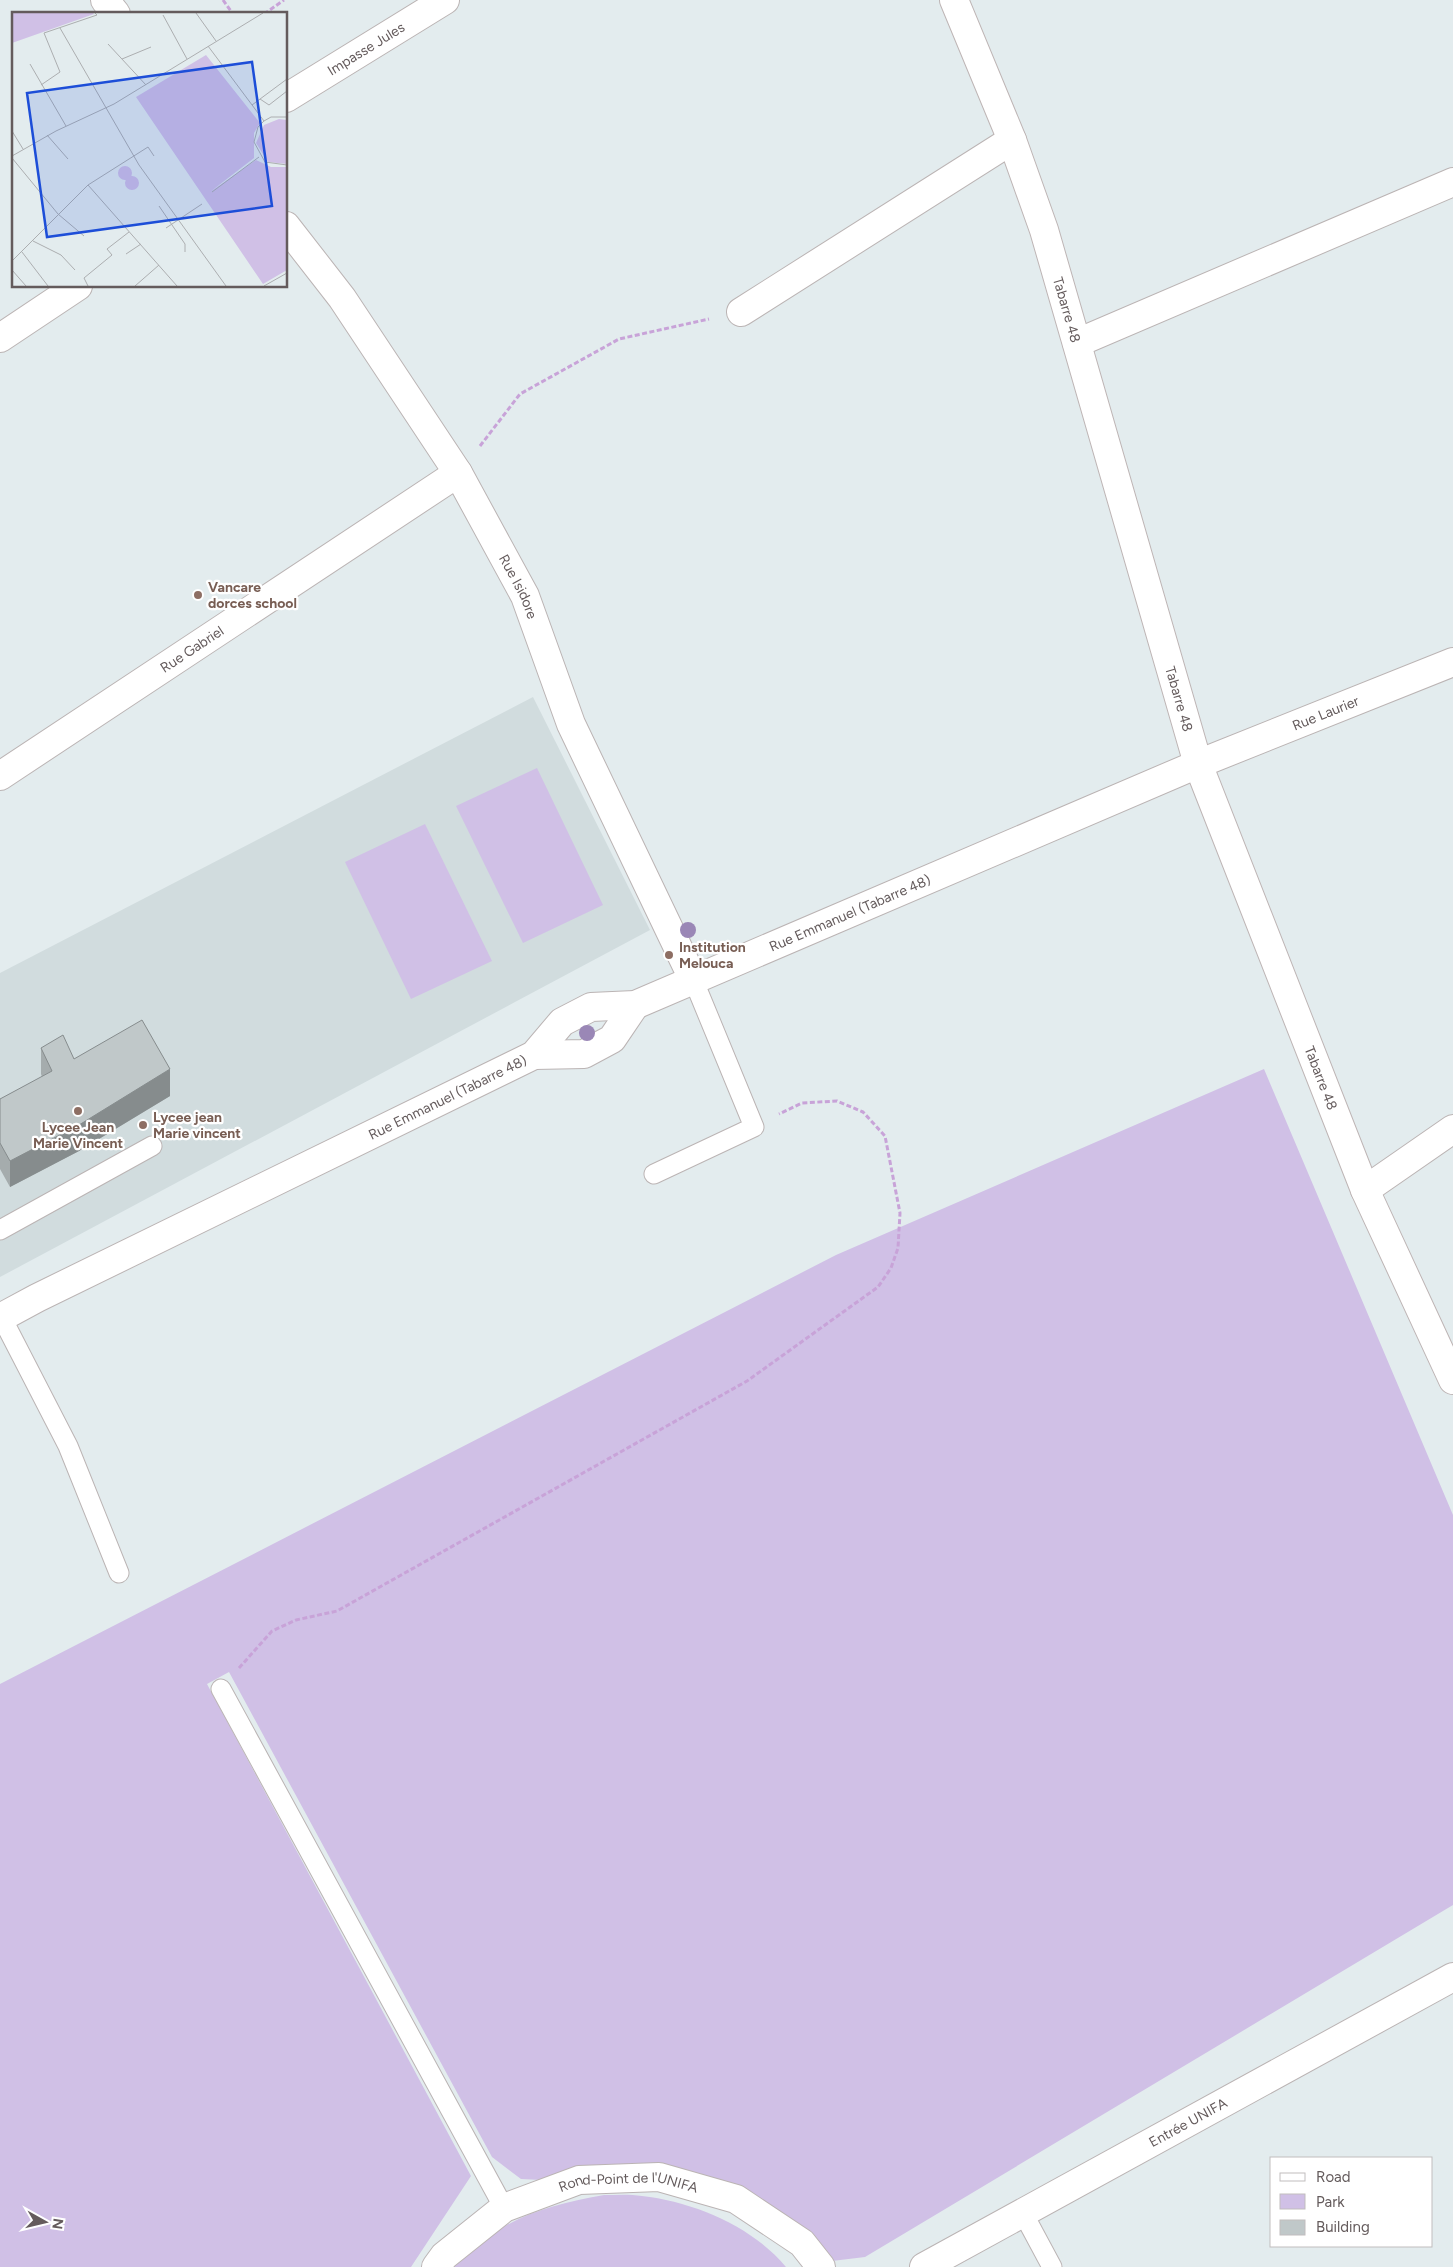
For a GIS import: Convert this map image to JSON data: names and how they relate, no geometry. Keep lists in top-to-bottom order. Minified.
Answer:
{"streets":{"street":["Impasse Jules","Tabarre 48","Rue Isidore","Rue Gabriel","Rue Laurier","Rue Emmanuel (Tabarre 48)","Entrée UNIFA","Rond-Point de l'UNIFA"]},"crossings":[["Tabarre 48","Rue Laurier"],["Tabarre 48","Rue Emmanuel (Tabarre 48)"],["Rue Isidore","Rue Gabriel"],["Rue Isidore","Rue Emmanuel (Tabarre 48)"],["Rue Laurier","Rue Emmanuel (Tabarre 48)"]],"places":["Vancare dorces school","Institution Melouca","Lycee Jean Marie Vincent","Lycee jean Marie vincent"],"legend":["Road","Park","Building"],"north":"right"}
